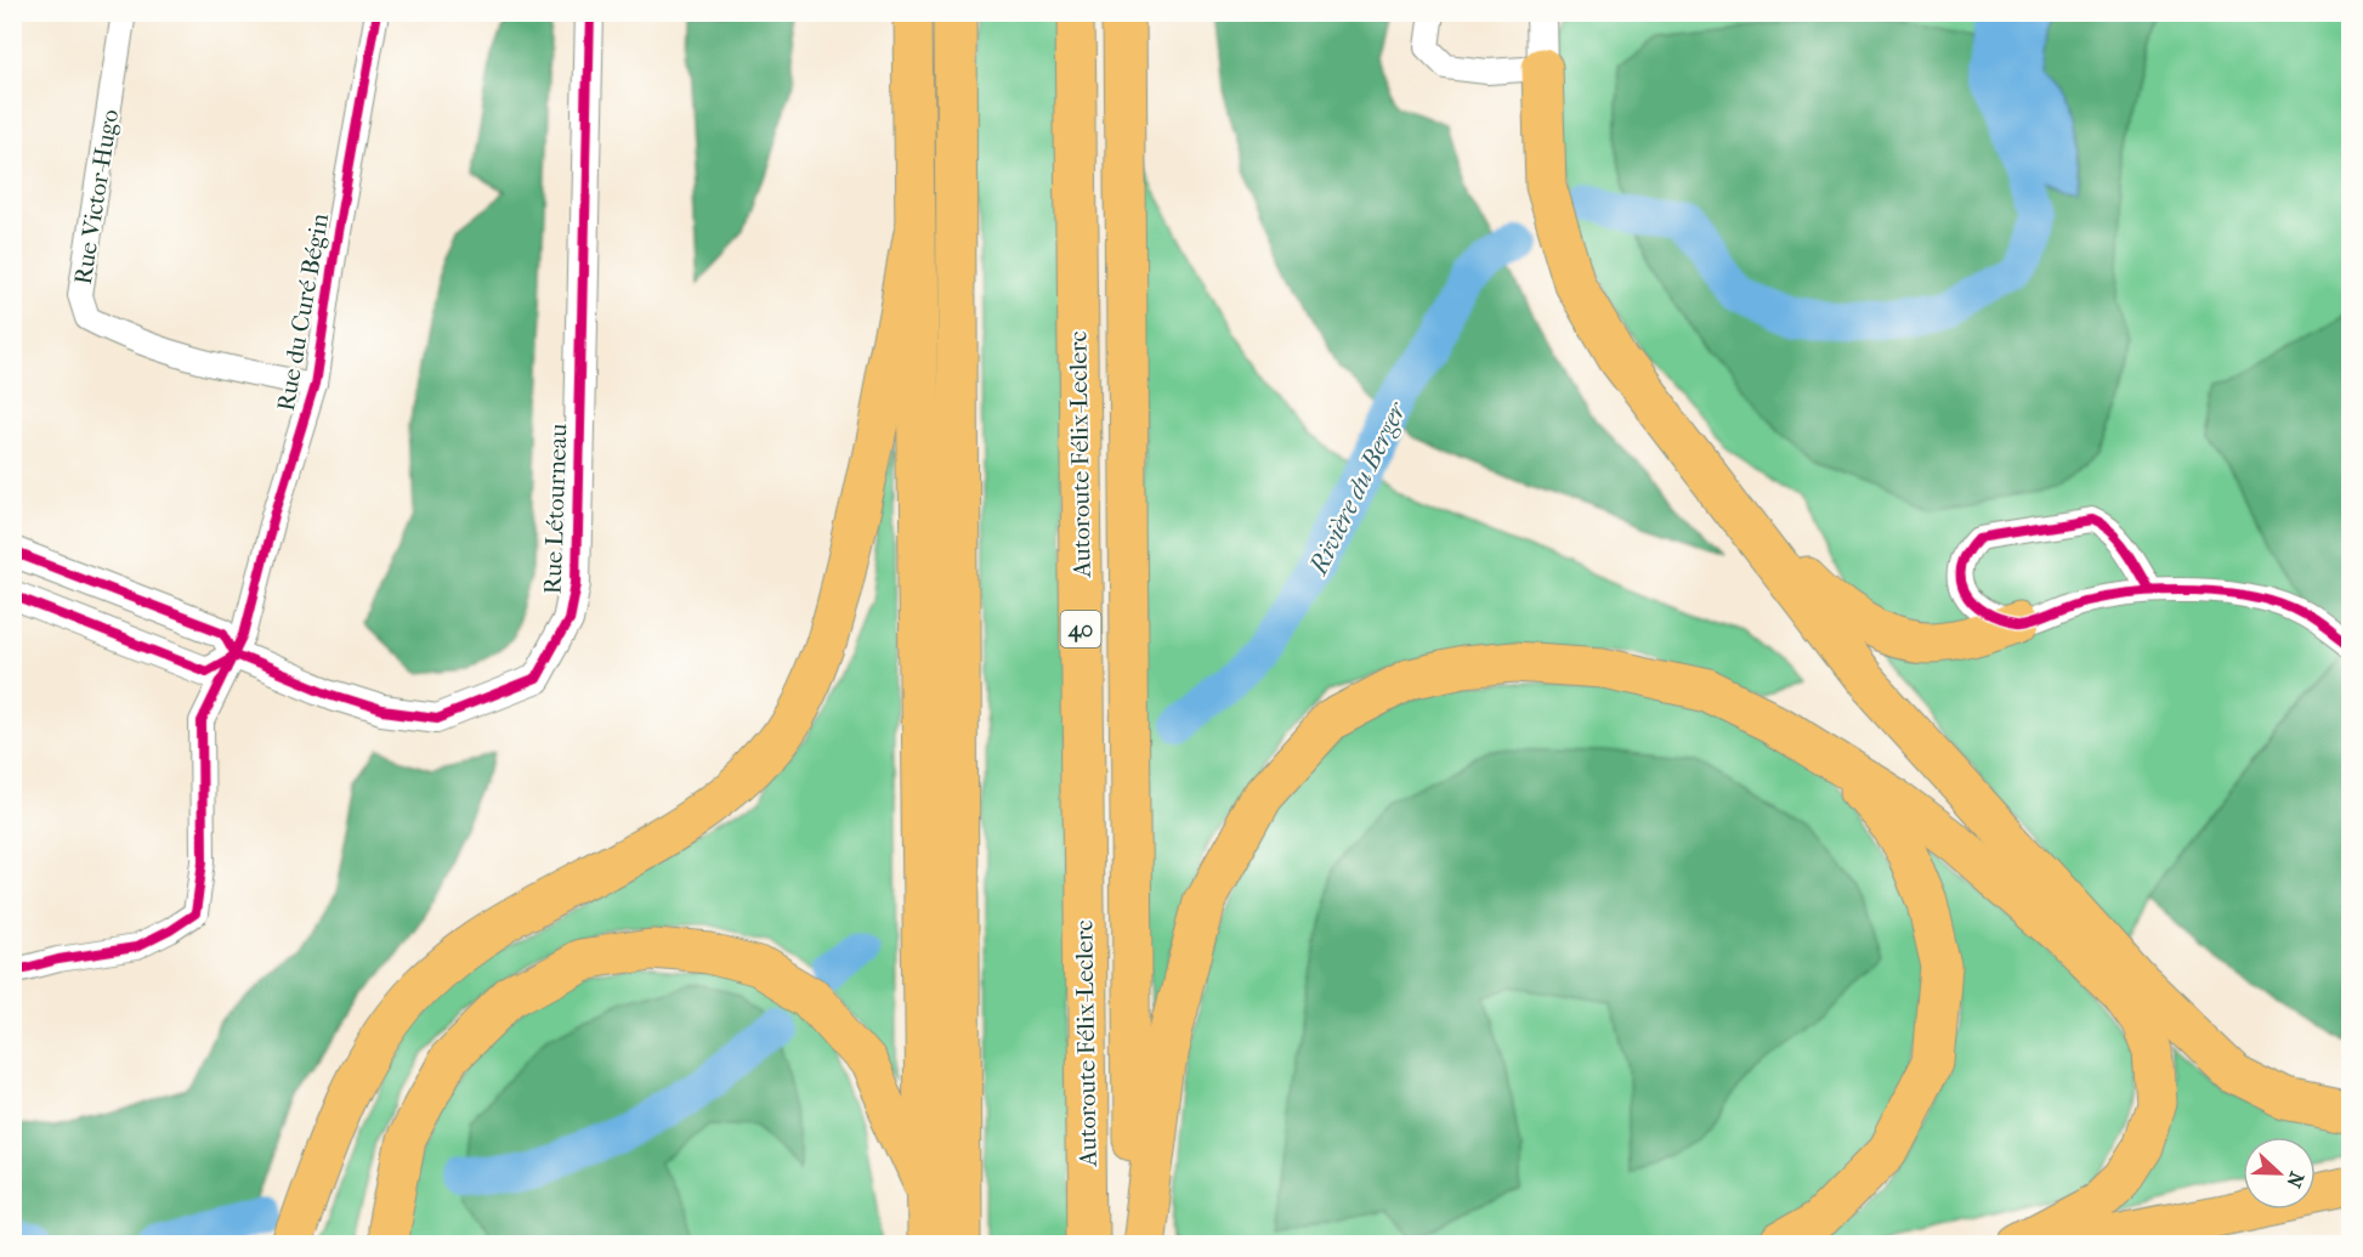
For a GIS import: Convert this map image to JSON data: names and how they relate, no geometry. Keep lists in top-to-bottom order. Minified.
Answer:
{"streets":{"highway":["Autoroute Félix-Leclerc","40"],"street":["Rue Victor-Hugo","Rue du Curé Bégin","Rue Létourneau"]},"crossings":[["Rue Victor-Hugo","Rue du Curé Bégin"],["Rue du Curé Bégin","Rue Létourneau"]],"water":["Rivière du Berger"],"north":"right"}
